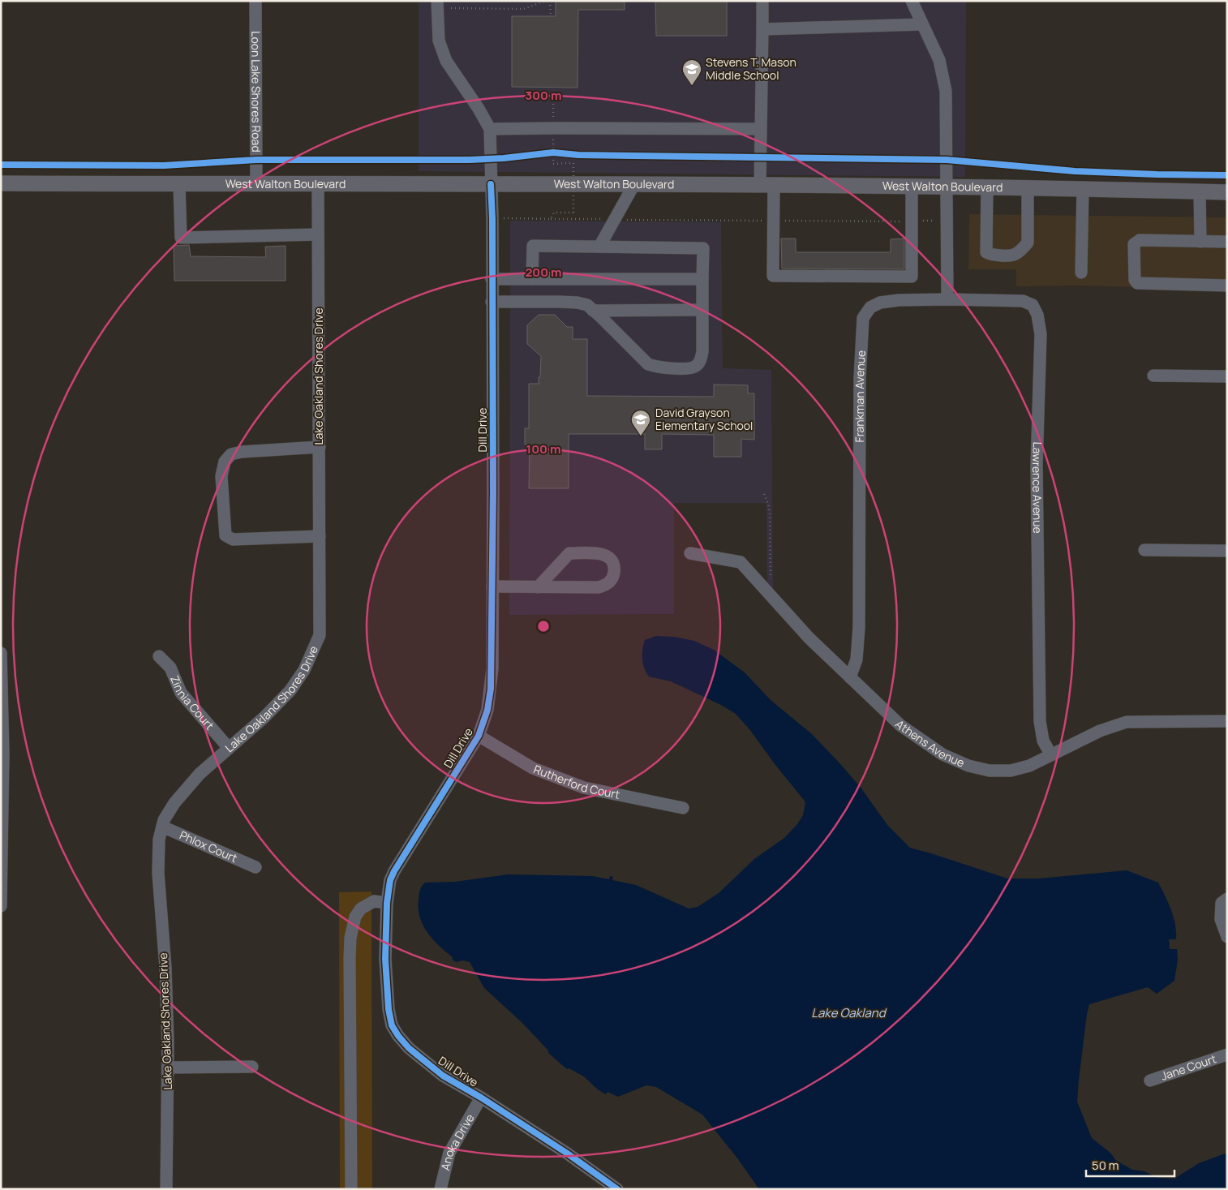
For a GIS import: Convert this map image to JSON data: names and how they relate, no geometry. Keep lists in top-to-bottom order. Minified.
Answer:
{"streets":{"main road":["West Walton Boulevard"],"street":["Loon Lake Shores Road","Lake Oakland Shores Drive","Frankman Avenue","Dill Drive","Lawrence Avenue","Zinnia Court","Athens Avenue","Rutherford Court","Phlox Court","Jane Court","Anoka Drive"]},"crossings":[["Loon Lake Shores Road","West Walton Boulevard"],["West Walton Boulevard","Lake Oakland Shores Drive"],["West Walton Boulevard","Dill Drive"],["Lake Oakland Shores Drive","Zinnia Court"],["Lake Oakland Shores Drive","Phlox Court"],["Frankman Avenue","Lawrence Avenue"],["Frankman Avenue","Athens Avenue"],["Dill Drive","Rutherford Court"],["Dill Drive","Anoka Drive"],["Lawrence Avenue","Athens Avenue"]],"water":["Lake Oakland"],"places":{"school or university":["Stevens T. Mason Middle School","David Grayson Elementary School"]},"scale_bar":"50 m","rings":["300 m","200 m","100 m"]}
